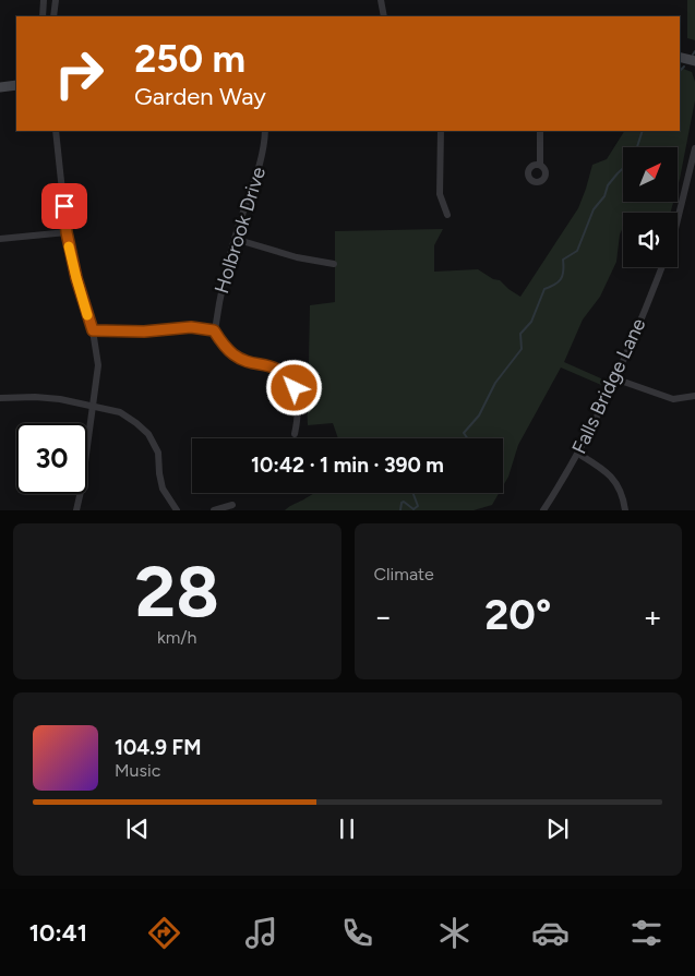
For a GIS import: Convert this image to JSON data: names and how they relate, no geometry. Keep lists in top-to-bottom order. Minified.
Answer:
{"streets":{"street":["Holbrook Drive","Falls Bridge Lane"]},"north":"top right","page":{"turn":["250 m","Garden Way"],"limit":"30","trip":"10:42 · 1 min · 390 m","tile":[["28","km/h"],"Climate"],"heat":["−","20°","+"],"song":["104.9 FM","Music"],"tabs":"10:41"}}
